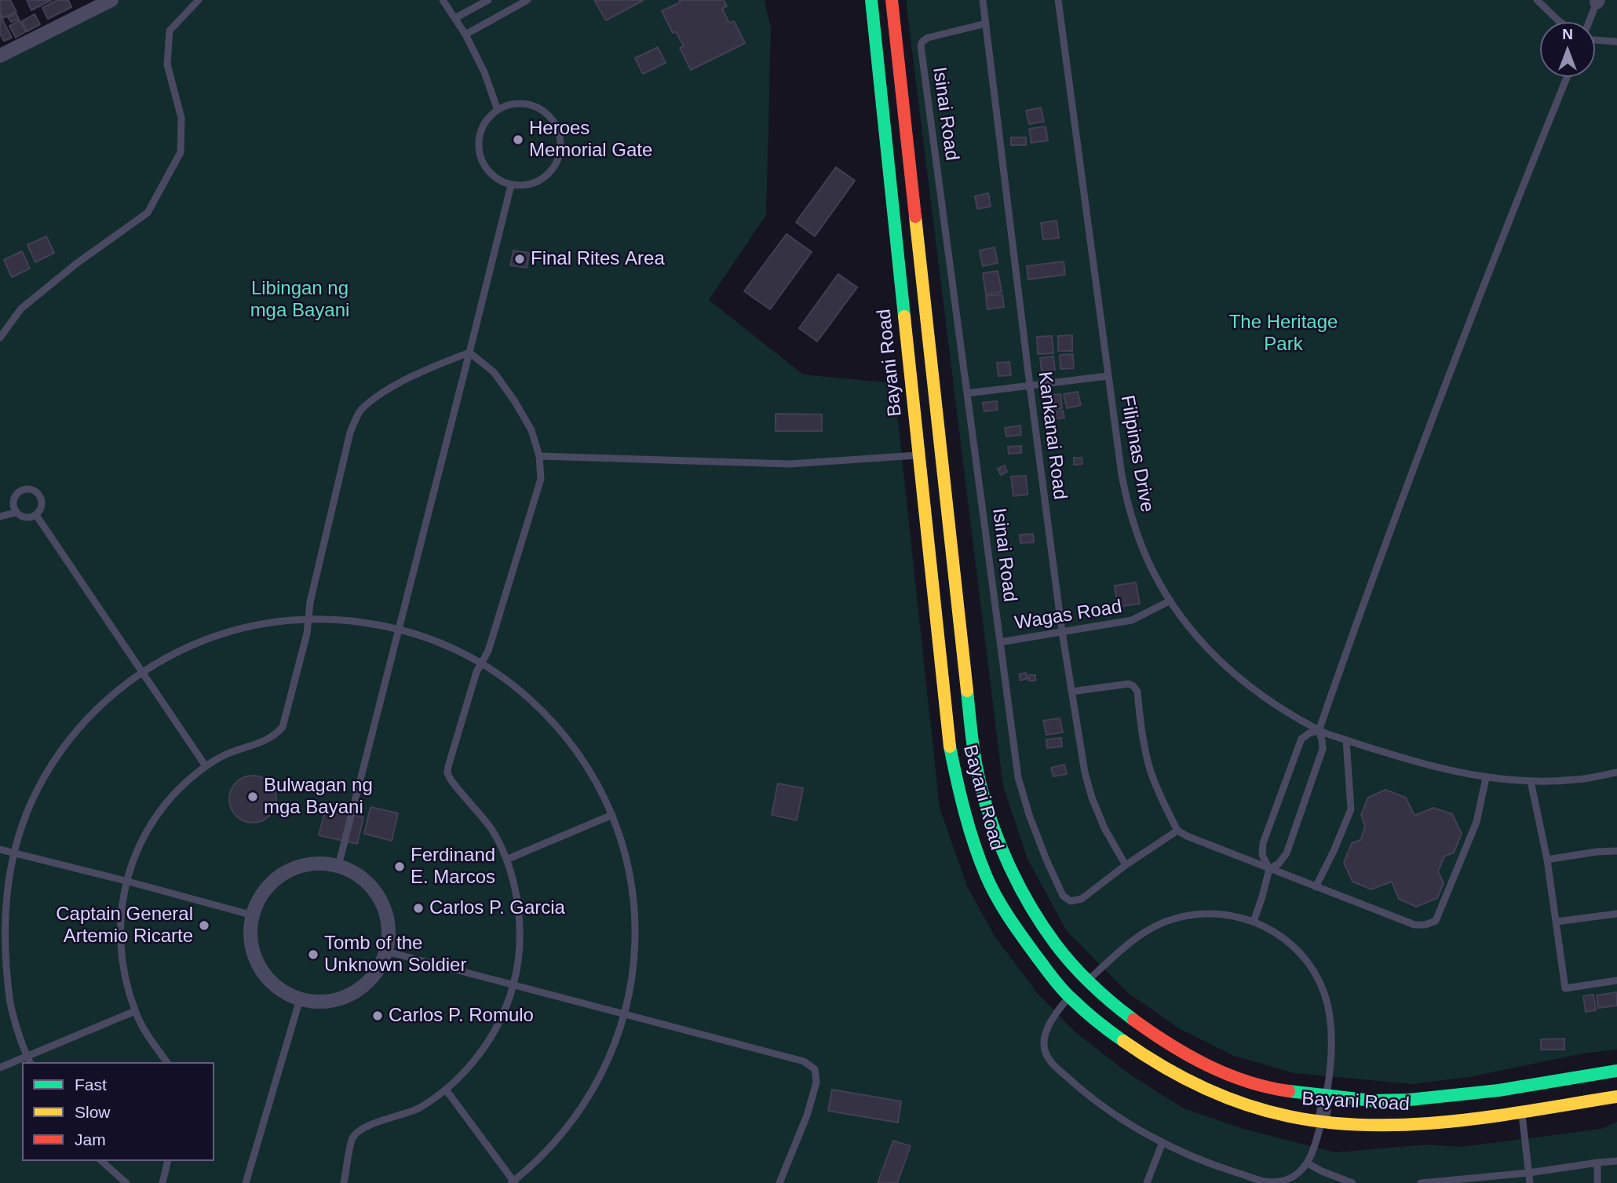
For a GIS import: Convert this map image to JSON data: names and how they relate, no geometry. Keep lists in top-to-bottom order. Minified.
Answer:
{"streets":{"main road":["Bayani Road"],"lane":["Isinai Road","Kankanai Road","Filipinas Drive","Wagas Road"]},"crossings":[["Isinai Road","Kankanai Road"],["Isinai Road","Wagas Road"],["Kankanai Road","Wagas Road"],["Filipinas Drive","Wagas Road"]],"parks":["Libingan ng mga Bayani","The Heritage Park"],"places":["Heroes Memorial Gate","Final Rites Area","Bulwagan ng mga Bayani","Ferdinand E. Marcos","Carlos P. Garcia","Captain General Artemio Ricarte","Tomb of the Unknown Soldier","Carlos P. Romulo"],"legend":["Fast","Slow","Jam"],"north":"top"}
